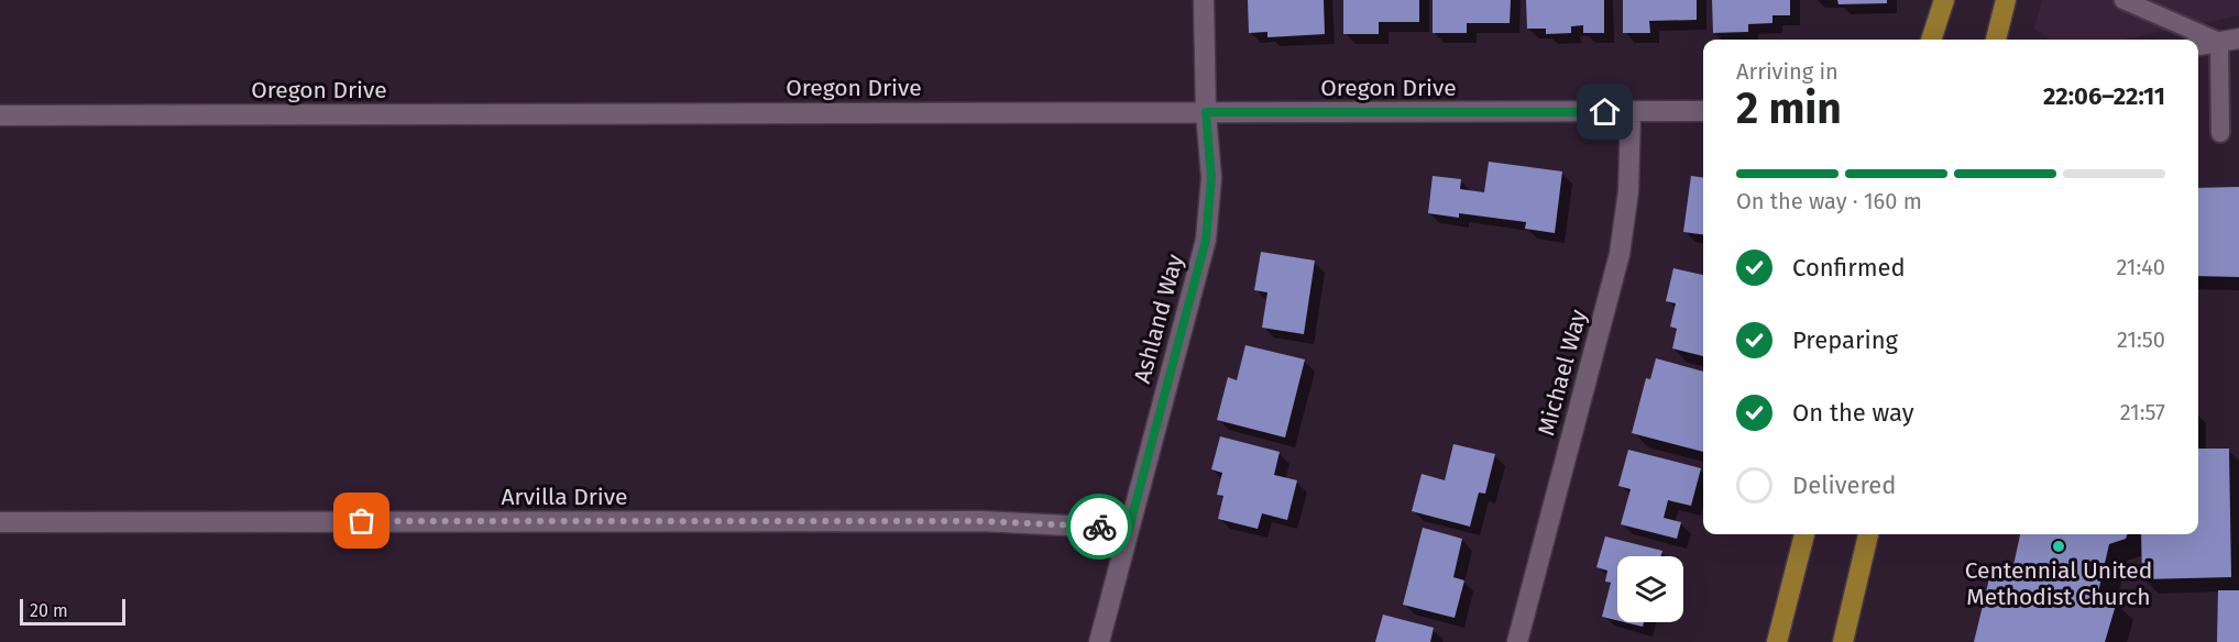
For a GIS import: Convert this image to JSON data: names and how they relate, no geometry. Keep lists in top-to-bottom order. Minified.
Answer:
{"streets":{"street":["Oregon Drive","Ashland Way","Michael Way","Arvilla Drive"]},"crossings":[["Oregon Drive","Ashland Way"],["Oregon Drive","Michael Way"],["Ashland Way","Arvilla Drive"]],"places":["Centennial United Methodist Church"],"scale_bar":"20 m","page":{"heading":["2 min","Arriving in","22:06–22:11"],"bar":"On the way · 160 m","list":[["Confirmed","21:40"],["Preparing","21:50"],["On the way","21:57"],"Delivered"],"scale":"20 m"}}
